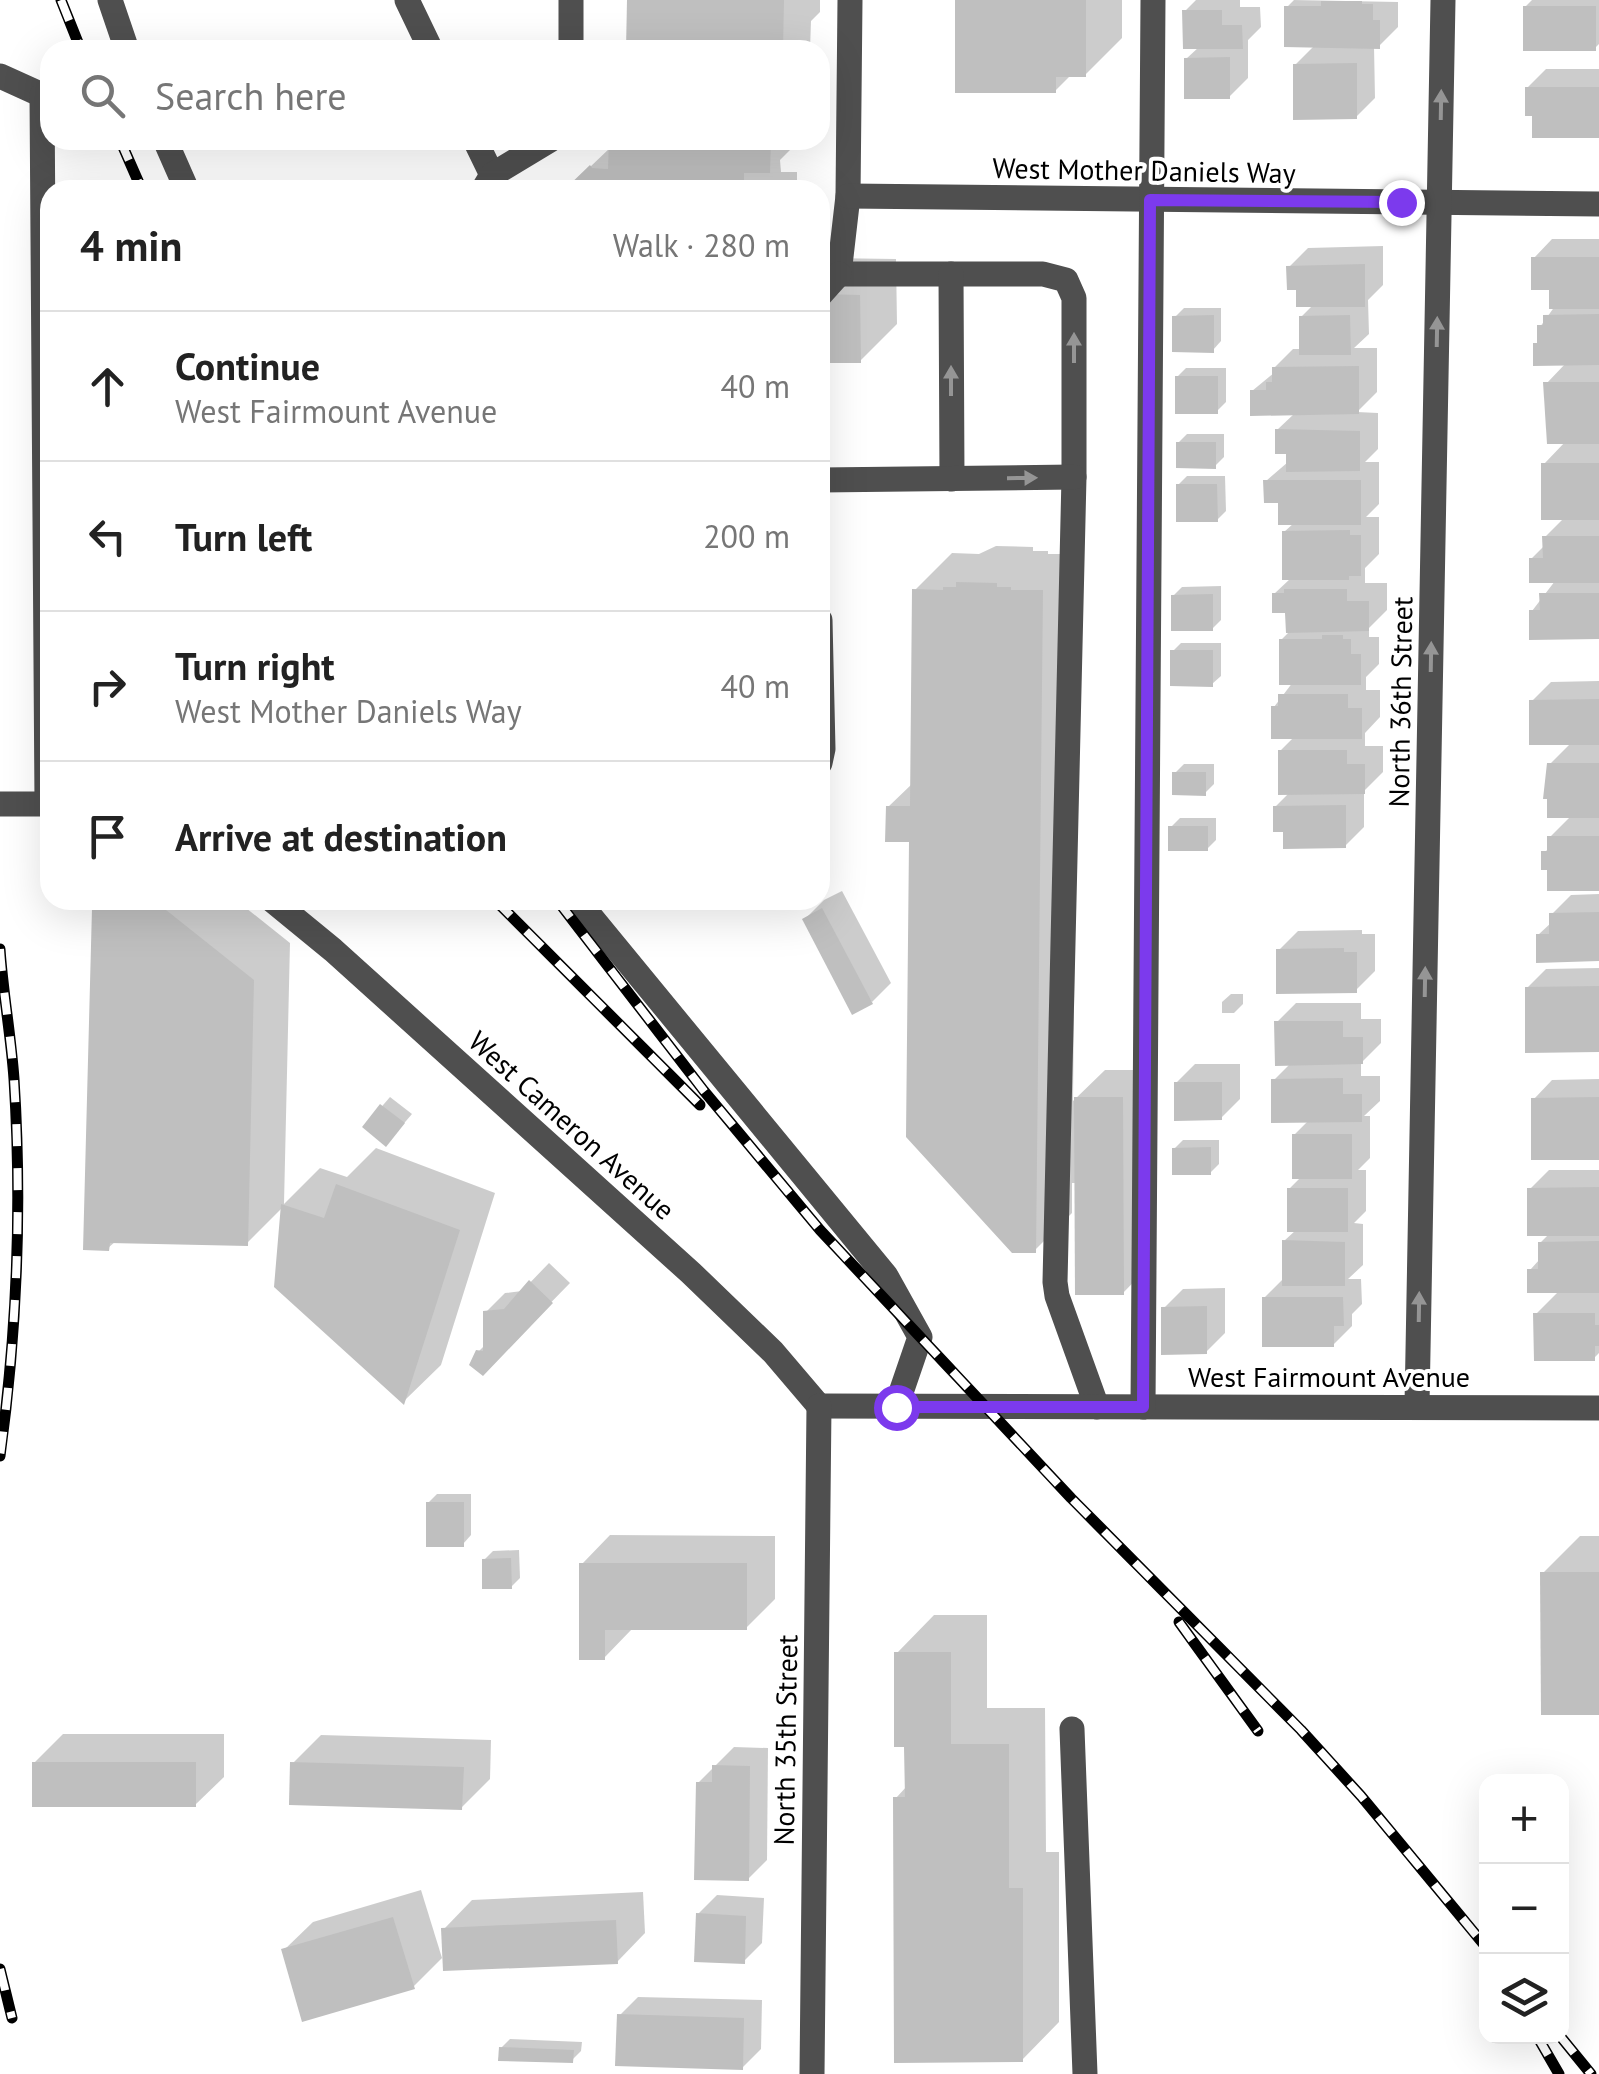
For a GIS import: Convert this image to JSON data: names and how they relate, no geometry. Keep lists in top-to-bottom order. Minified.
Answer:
{"streets":{"street":["West Mother Daniels Way","North 36th Street","West Cameron Avenue","West Fairmount Avenue","North 35th Street"]},"crossings":[["West Mother Daniels Way","North 36th Street"],["North 36th Street","West Fairmount Avenue"],["West Cameron Avenue","West Fairmount Avenue"],["West Cameron Avenue","North 35th Street"],["West Fairmount Avenue","North 35th Street"]],"one_way":["North 36th Street"],"page":{"search":"Search here","heading":["4 min","Walk · 280 m"],"list":[["Continue","West Fairmount Avenue","40 m"],["Turn left","200 m"],["Turn right","West Mother Daniels Way","40 m"],"Arrive at destination"],"map_buttons":["+","−"]}}
